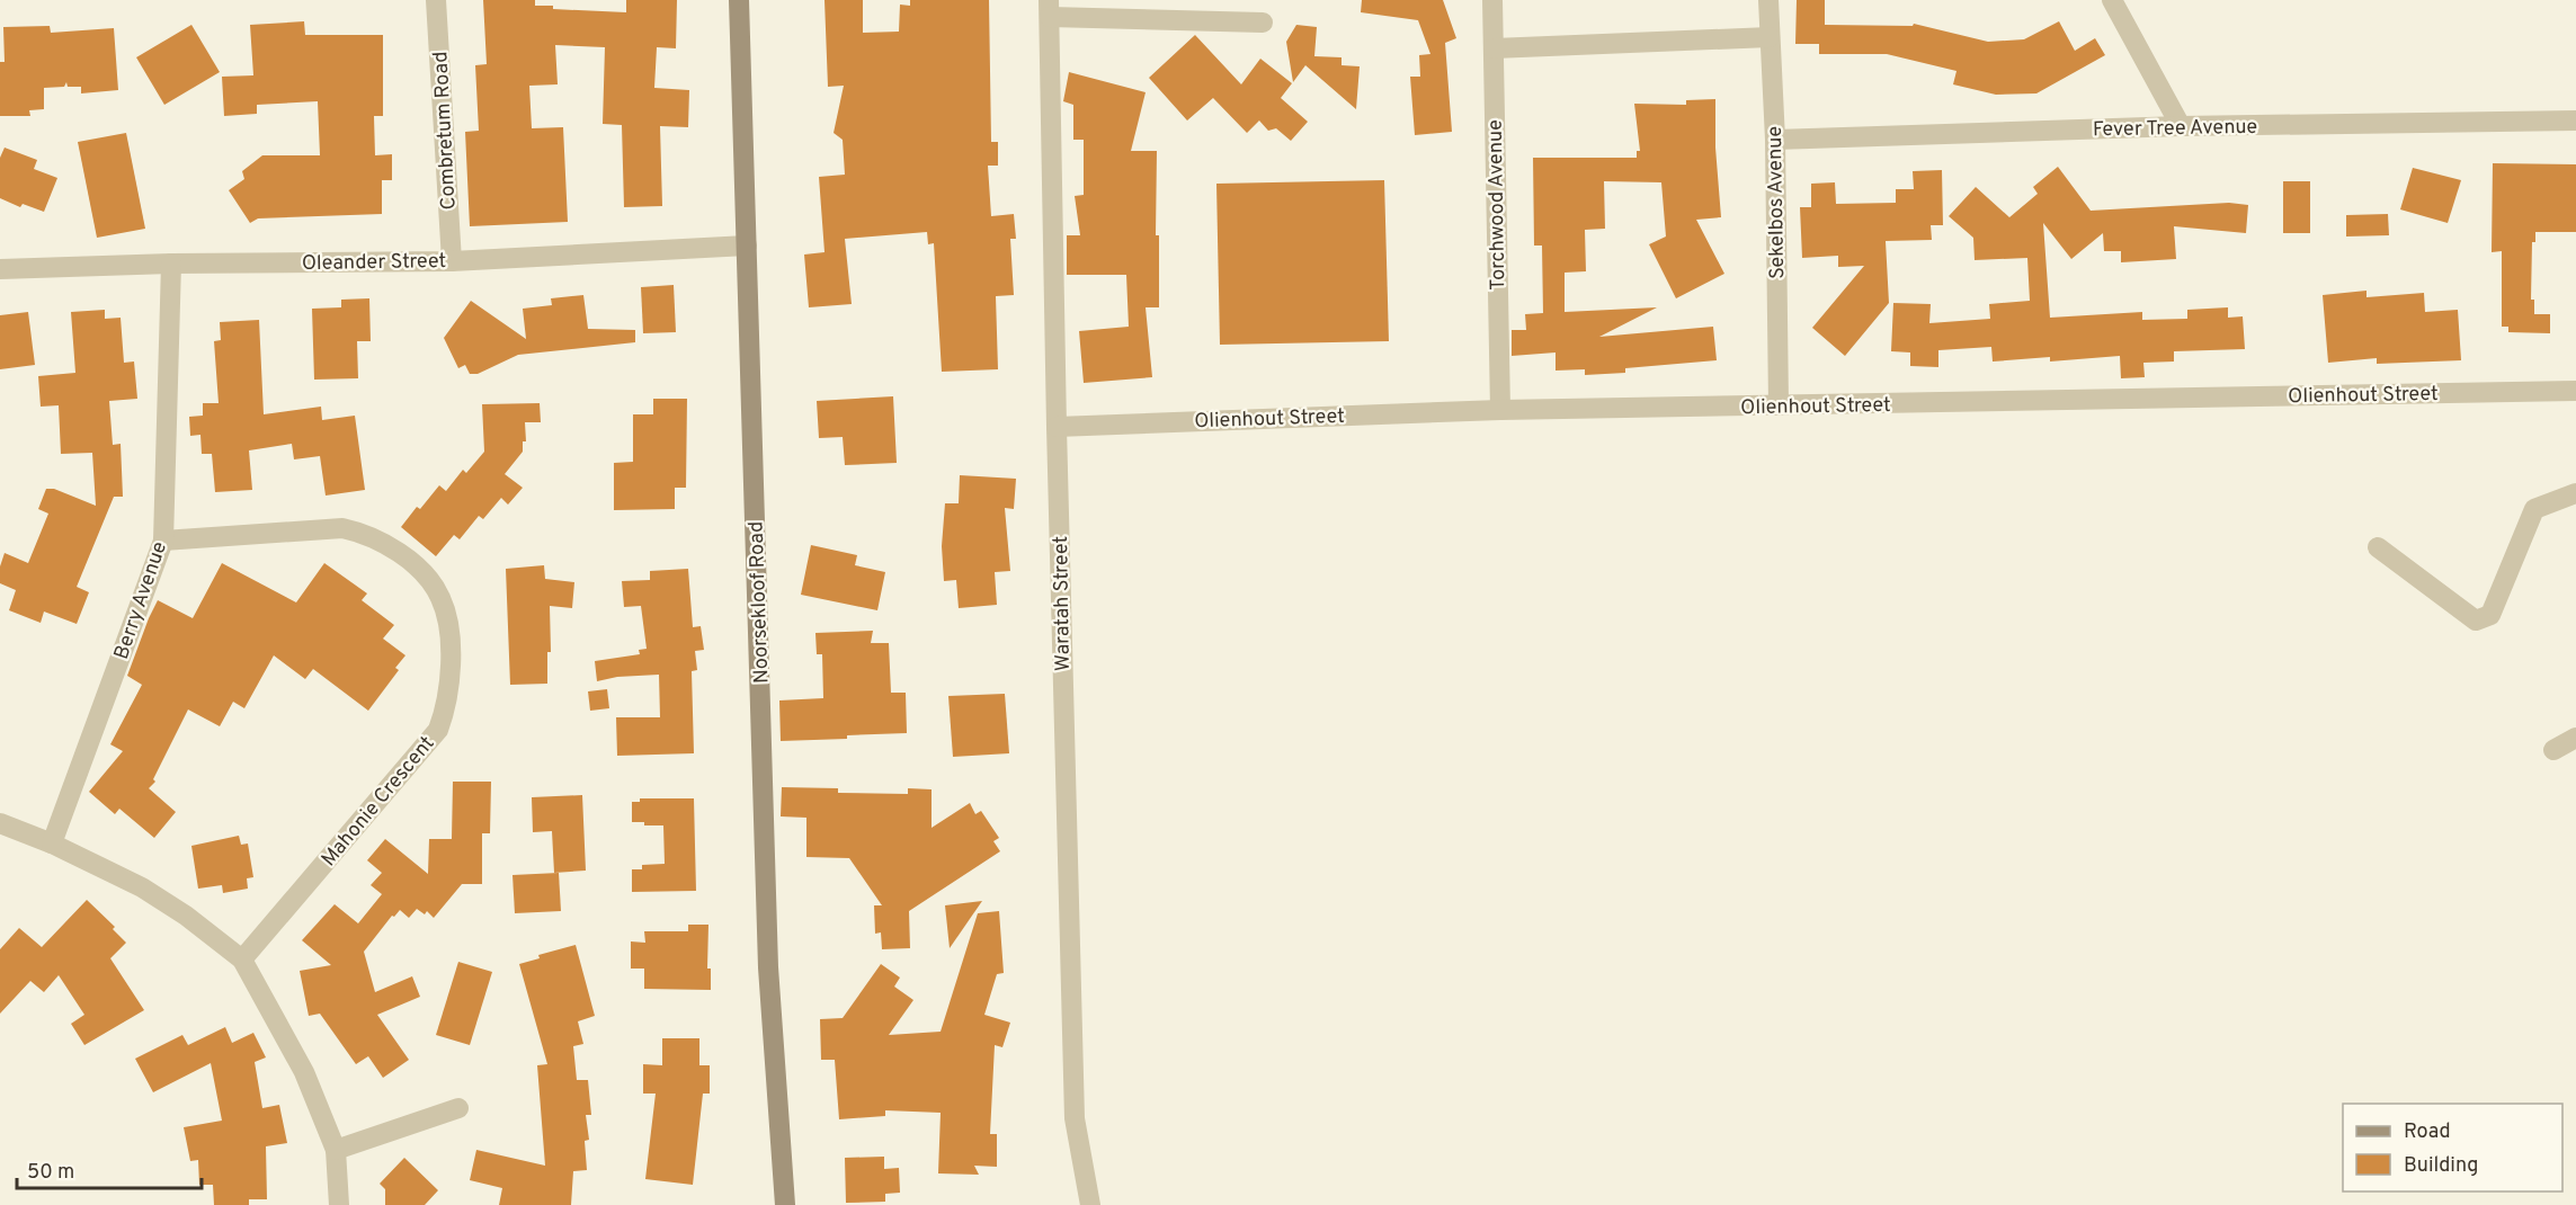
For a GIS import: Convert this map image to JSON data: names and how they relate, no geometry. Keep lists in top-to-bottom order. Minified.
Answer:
{"streets":{"street":["Fever Tree Avenue","Combretum Road","Sekelbos Avenue","Torchwood Avenue","Oleander Street","Olienhout Street","Berry Avenue","Noorsekloof Road","Waratah Street","Mahonie Crescent"]},"crossings":[["Fever Tree Avenue","Sekelbos Avenue"],["Combretum Road","Oleander Street"],["Sekelbos Avenue","Olienhout Street"],["Torchwood Avenue","Olienhout Street"],["Oleander Street","Berry Avenue"],["Oleander Street","Noorsekloof Road"],["Olienhout Street","Waratah Street"],["Berry Avenue","Mahonie Crescent"]],"legend":["Road","Building"],"scale_bar":"50 m"}
